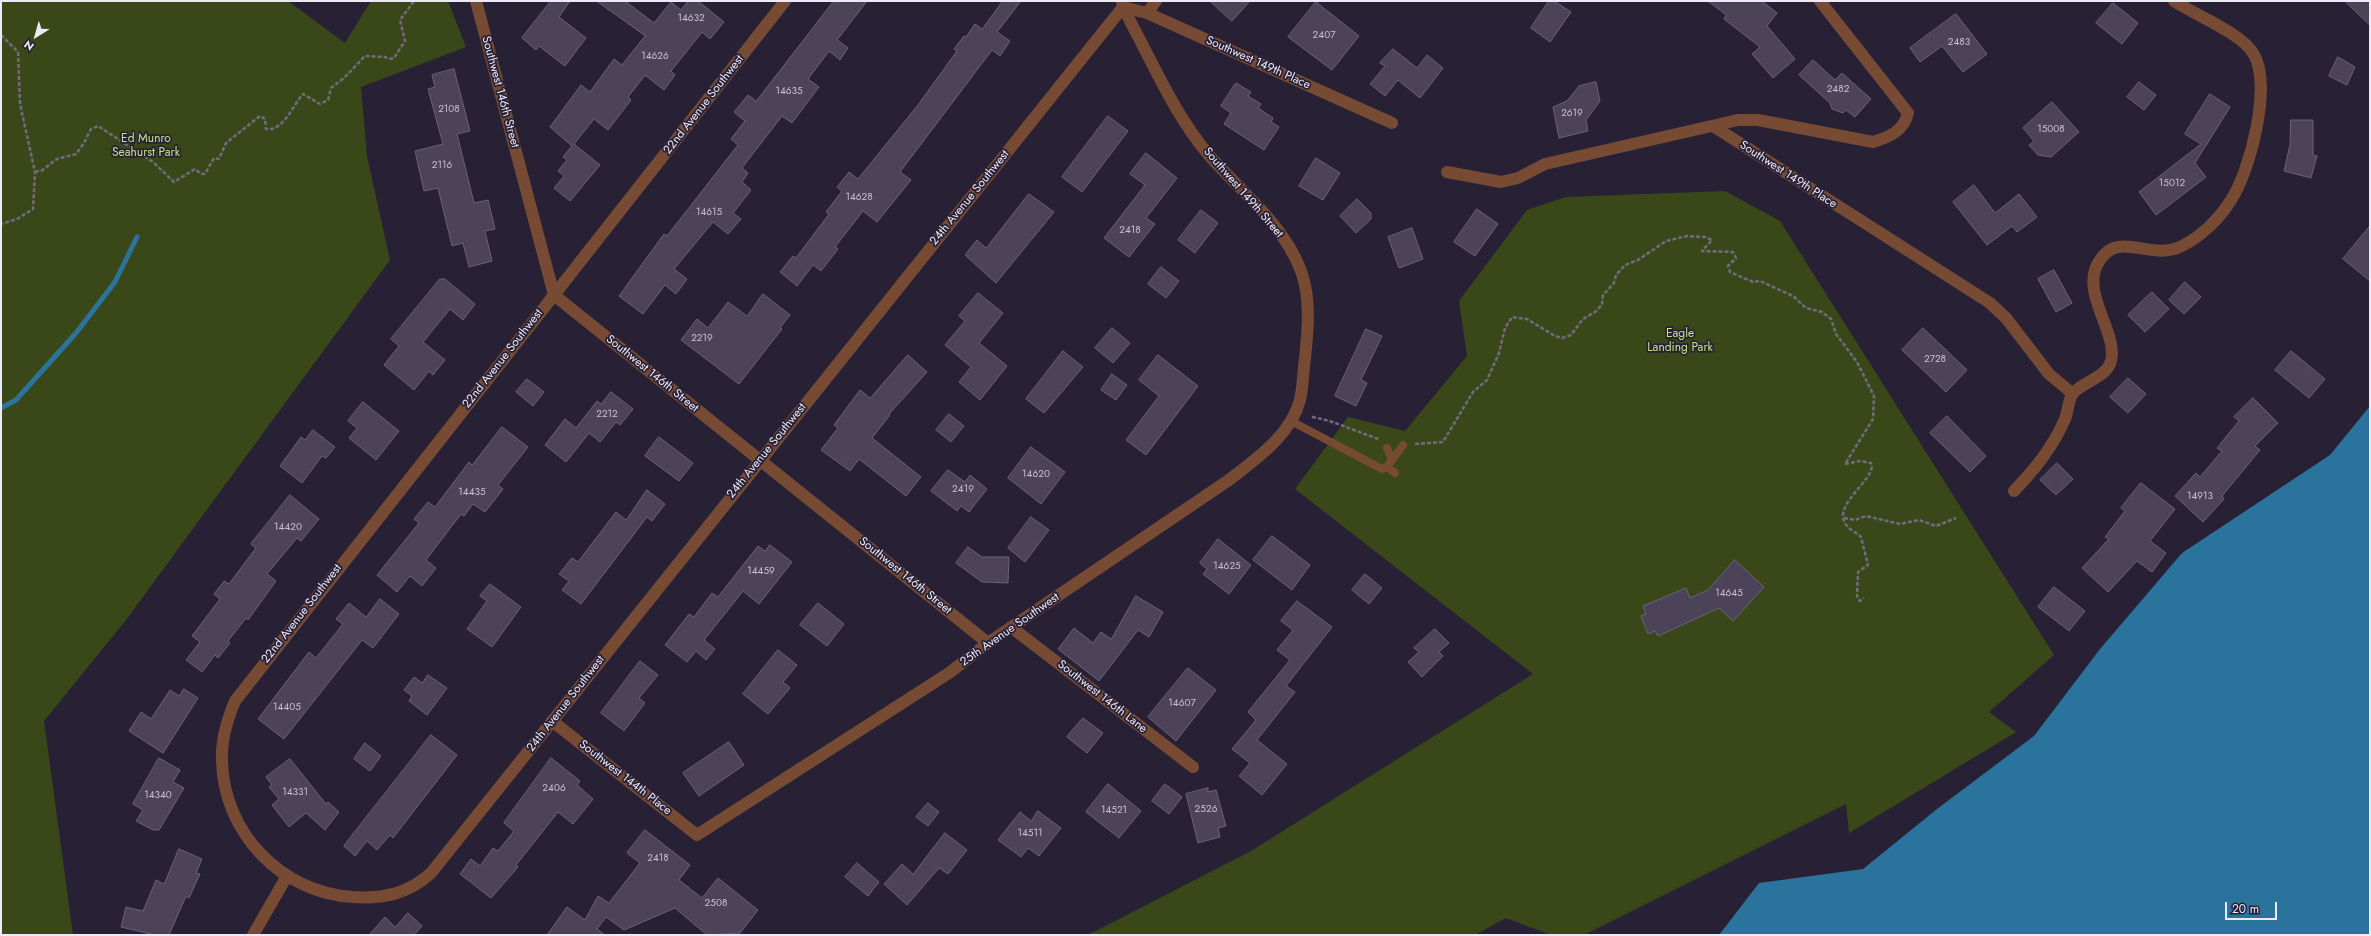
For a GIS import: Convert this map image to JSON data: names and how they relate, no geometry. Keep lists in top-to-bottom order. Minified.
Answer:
{"streets":{"street":["Southwest 149th Place","Southwest 146th Street","22nd Avenue Southwest","Southwest 149th Street","24th Avenue Southwest","25th Avenue Southwest","Southwest 146th Lane","Southwest 144th Place"]},"crossings":[["Southwest 149th Place","Southwest 149th Street"],["Southwest 149th Place","24th Avenue Southwest"],["Southwest 146th Street","22nd Avenue Southwest"],["Southwest 146th Street","24th Avenue Southwest"],["Southwest 146th Street","25th Avenue Southwest"],["22nd Avenue Southwest","24th Avenue Southwest"],["Southwest 149th Street","24th Avenue Southwest"],["Southwest 149th Street","25th Avenue Southwest"],["24th Avenue Southwest","Southwest 144th Place"],["25th Avenue Southwest","Southwest 146th Lane"],["25th Avenue Southwest","Southwest 144th Place"]],"parks":["Ed Munro Seahurst Park","Eagle Landing Park"],"house_numbers":["14632","2407","2483","14626","2482","14635","2108","2619","15008","2116","15012","14628","14615","2418","2219","2728","2212","14620","2419","14435","14913","14420","14625","14459","14645","14607","14405","2406","14331","14340","2526","14521","14511","2418","2508"],"scale_bar":"20 m","north":"bottom left"}
